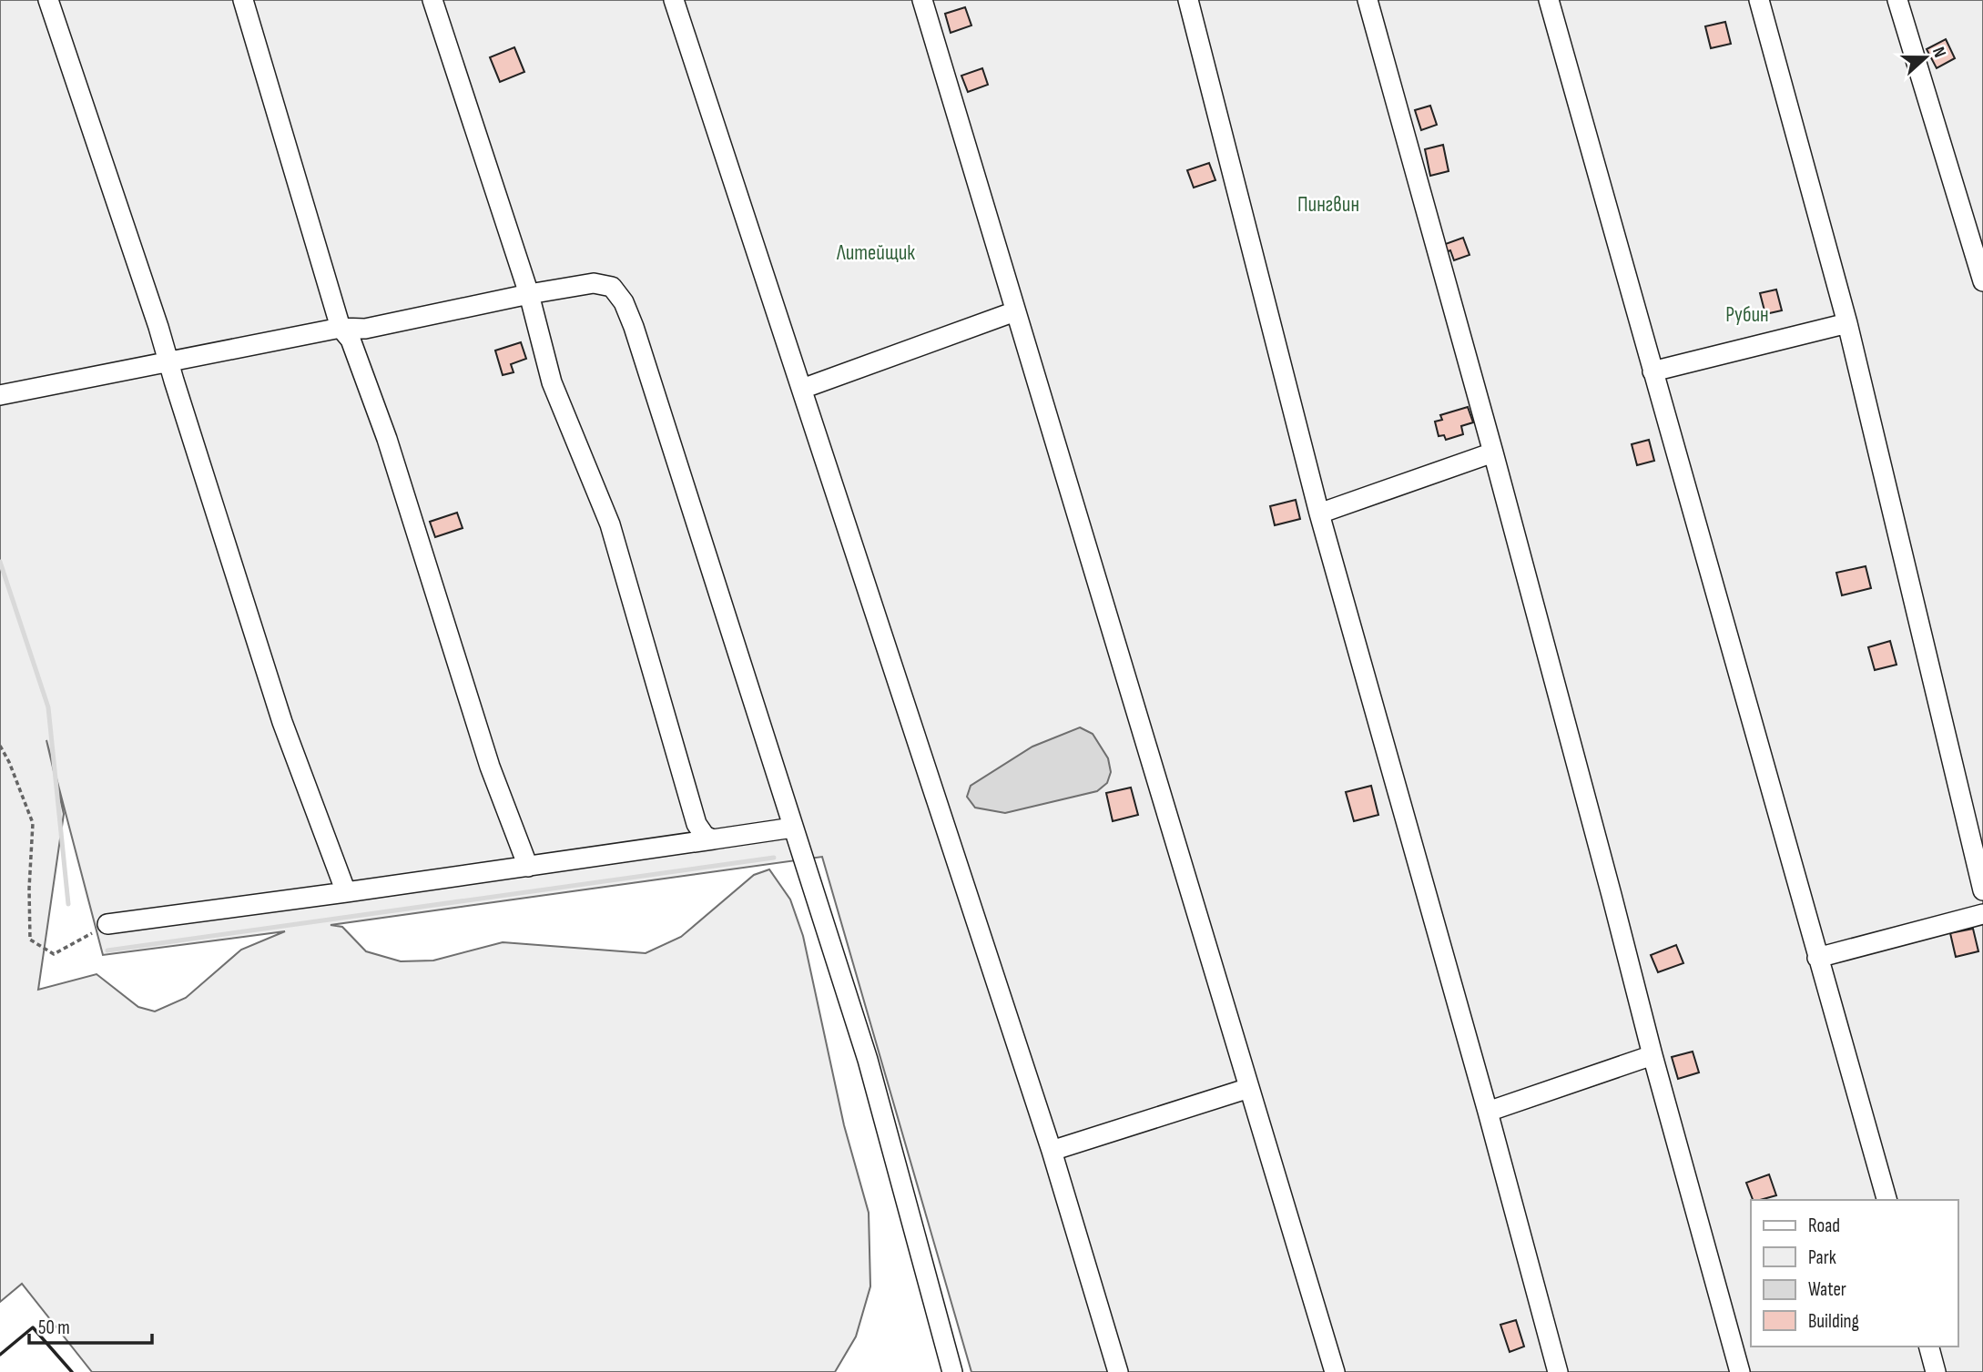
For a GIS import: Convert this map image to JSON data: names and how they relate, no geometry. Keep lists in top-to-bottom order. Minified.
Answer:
{"parks":["Пингвин","Литейщик","Рубин"],"legend":["Road","Park","Water","Building"],"scale_bar":"50 m","north":"right"}
